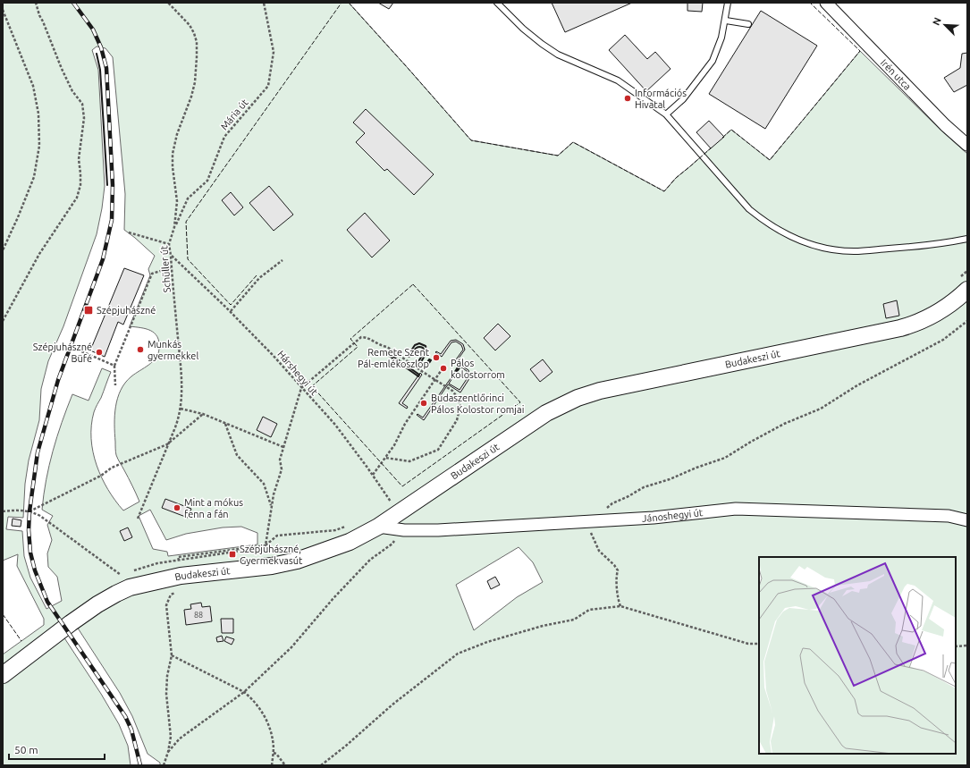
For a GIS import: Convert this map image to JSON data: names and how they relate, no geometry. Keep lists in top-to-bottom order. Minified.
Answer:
{"streets":{"main road":["Budakeszi út"],"street":["Irén utca","Jánoshegyi út"],"path":["Mária út","Schüller út","Hárshegyi út"]},"crossings":[["Mária út","Schüller út"],["Schüller út","Hárshegyi út"],["Budakeszi út","Hárshegyi út"],["Budakeszi út","Jánoshegyi út"]],"places":{"other":["Információs Hivatal","Munkás gyermekkel","Szépjuhászné Büfé","Remete Szent Pál-emlékoszlop","Pálos kolostorrom","Budaszentlőrinci Pálos Kolostor romjai","Mint a mókus fenn a fán"],"transit":["Szépjuhászné","Szépjuhászné, Gyermekvasút"]},"house_numbers":["88"],"scale_bar":"50 m","north":"top left"}
